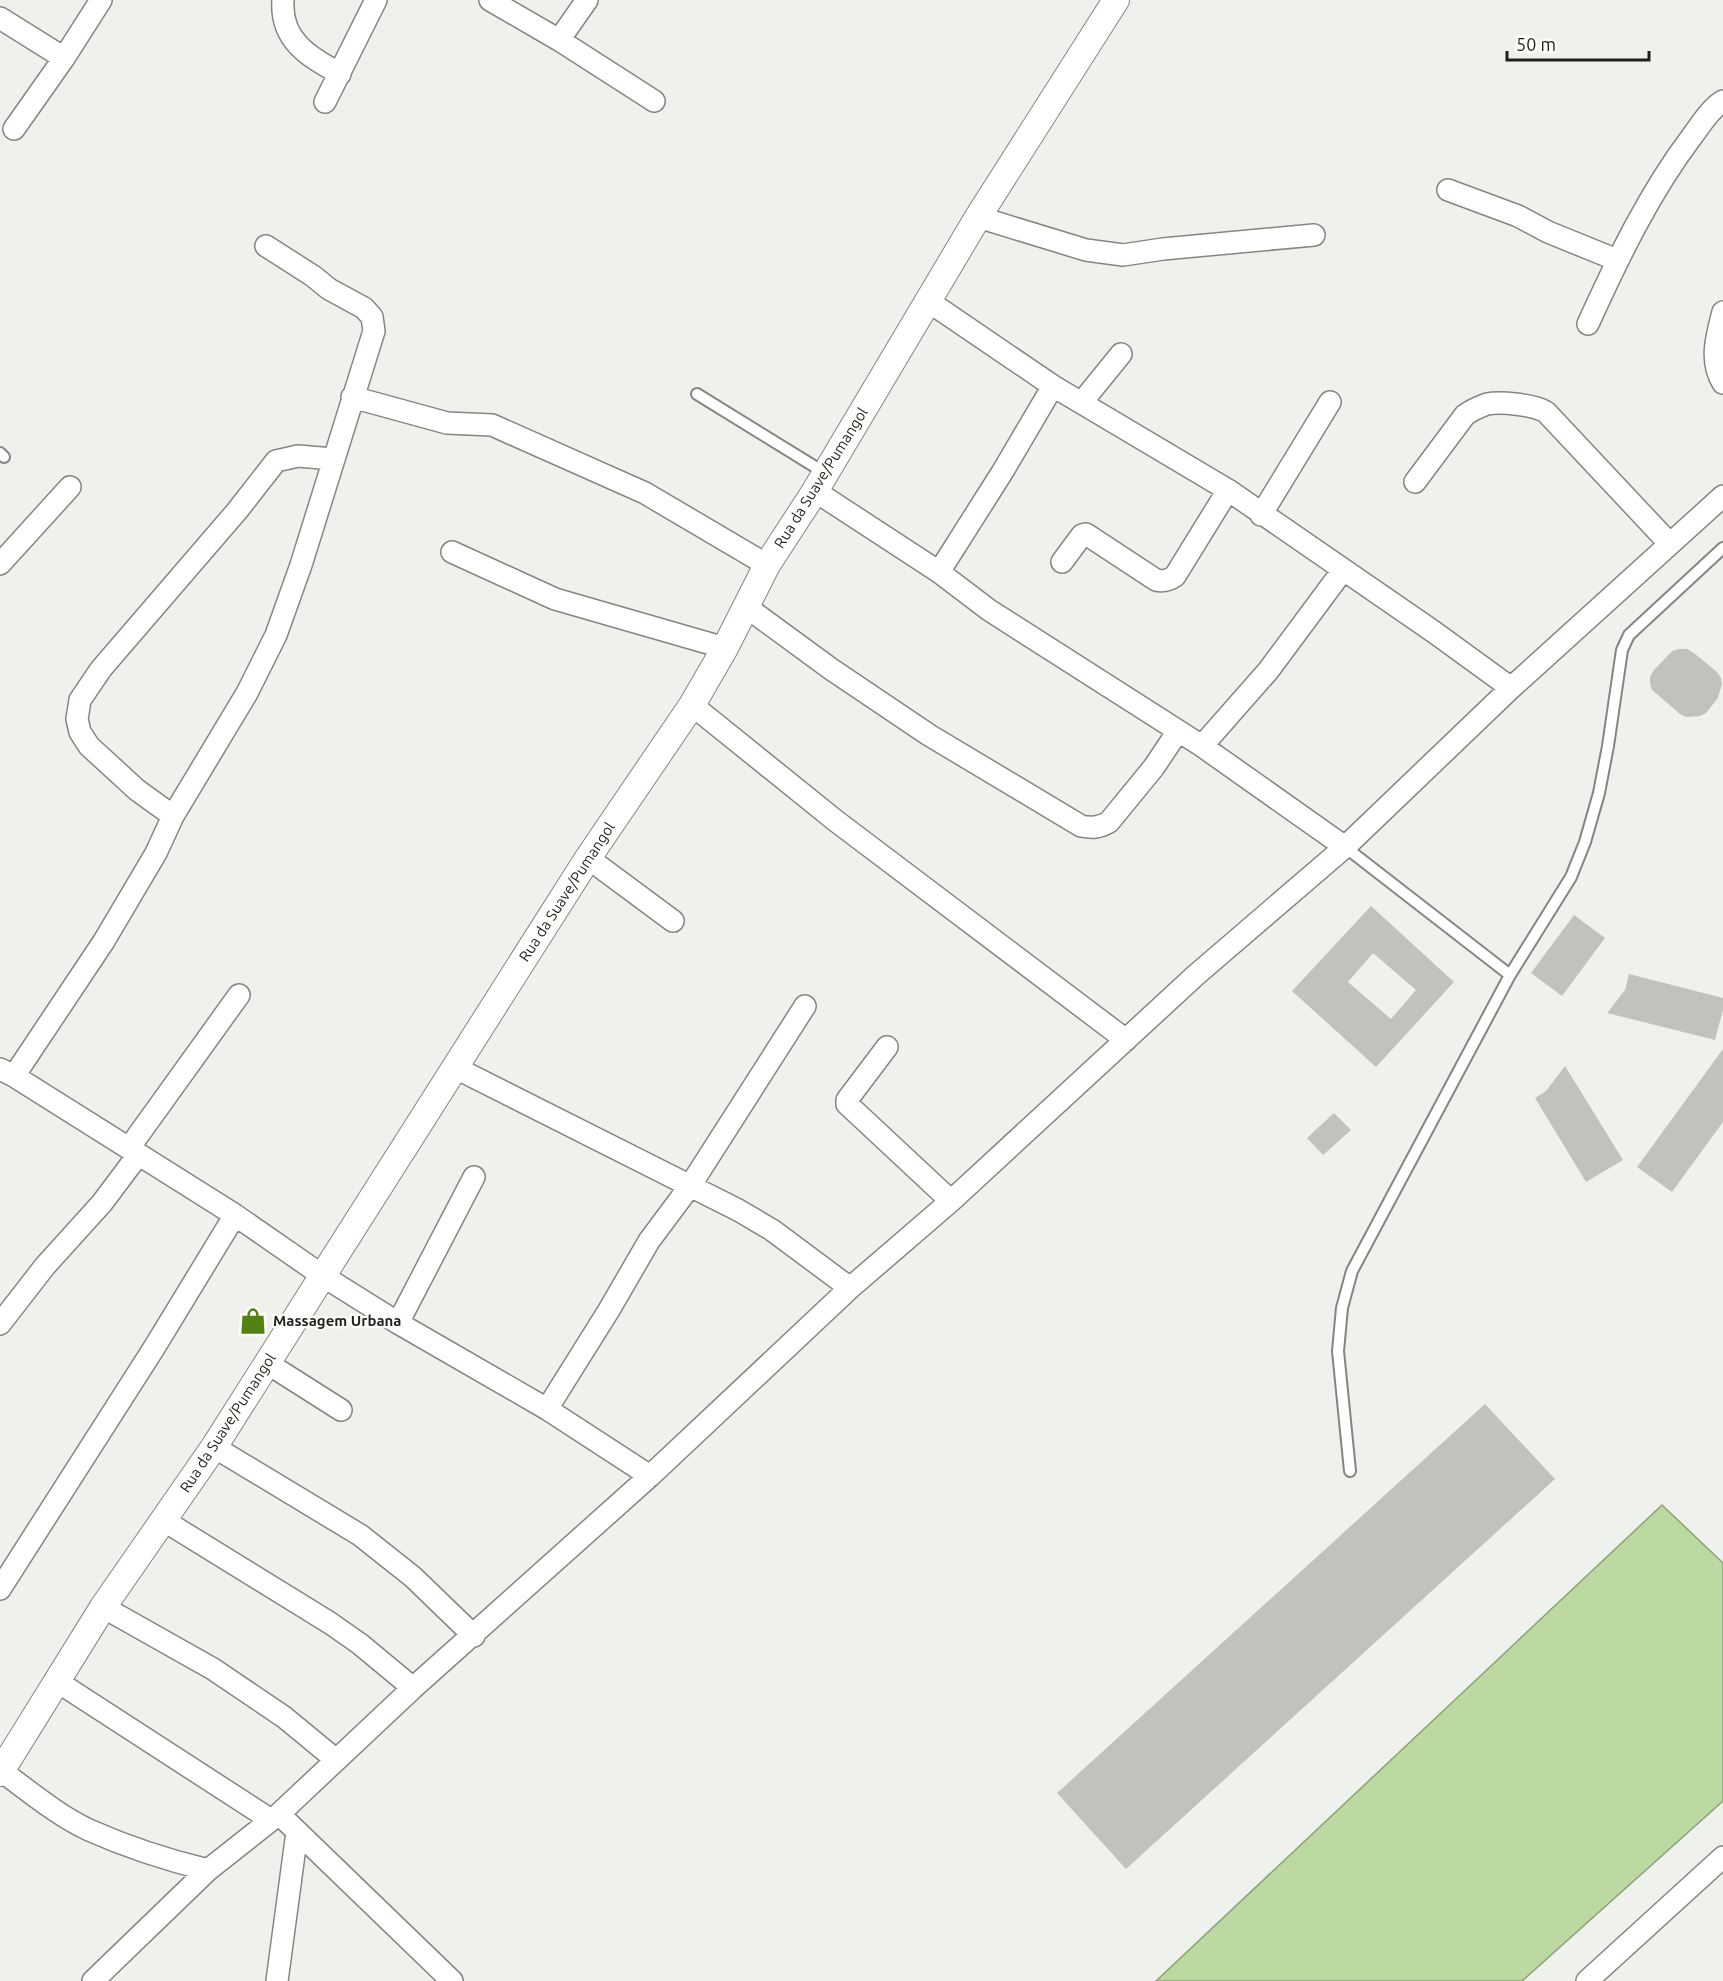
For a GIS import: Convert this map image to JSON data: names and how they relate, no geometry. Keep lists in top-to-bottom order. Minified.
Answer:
{"streets":{"street":["Rua da Suave/Pumangol"]},"places":{"shop":["Massagem Urbana"]},"scale_bar":"50 m"}
